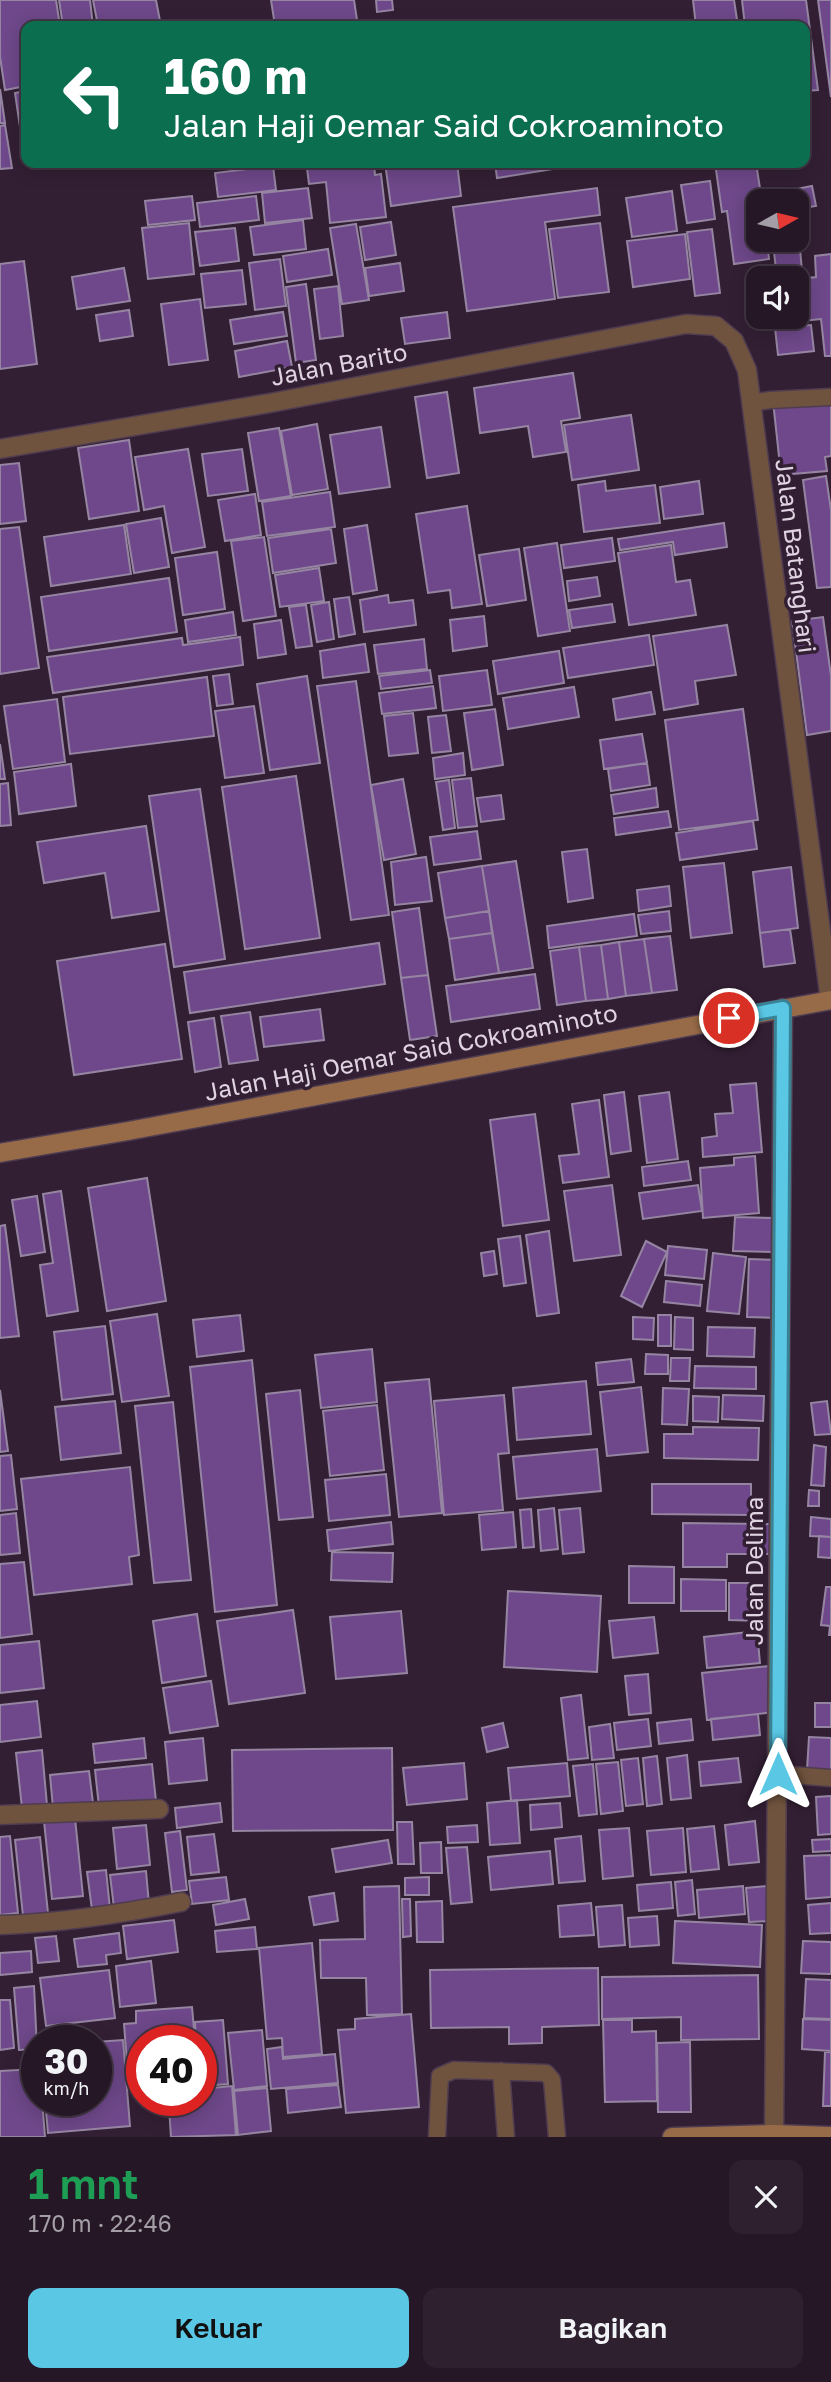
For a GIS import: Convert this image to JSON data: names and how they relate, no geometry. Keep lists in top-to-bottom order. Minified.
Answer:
{"streets":{"main road":["Jalan Haji Oemar Said Cokroaminoto"],"street":["Jalan Barito","Jalan Batanghari","Jalan Delima"]},"crossings":[["Jalan Barito","Jalan Batanghari"],["Jalan Batanghari","Jalan Haji Oemar Said Cokroaminoto"],["Jalan Haji Oemar Said Cokroaminoto","Jalan Delima"]],"north":"right","page":{"turn":["160 m","Jalan Haji Oemar Said Cokroaminoto"],"speed":"30 km/h","limit":"40","heading":["1 mnt","170 m · 22:46"],"buttons":["Keluar","Bagikan"]}}
